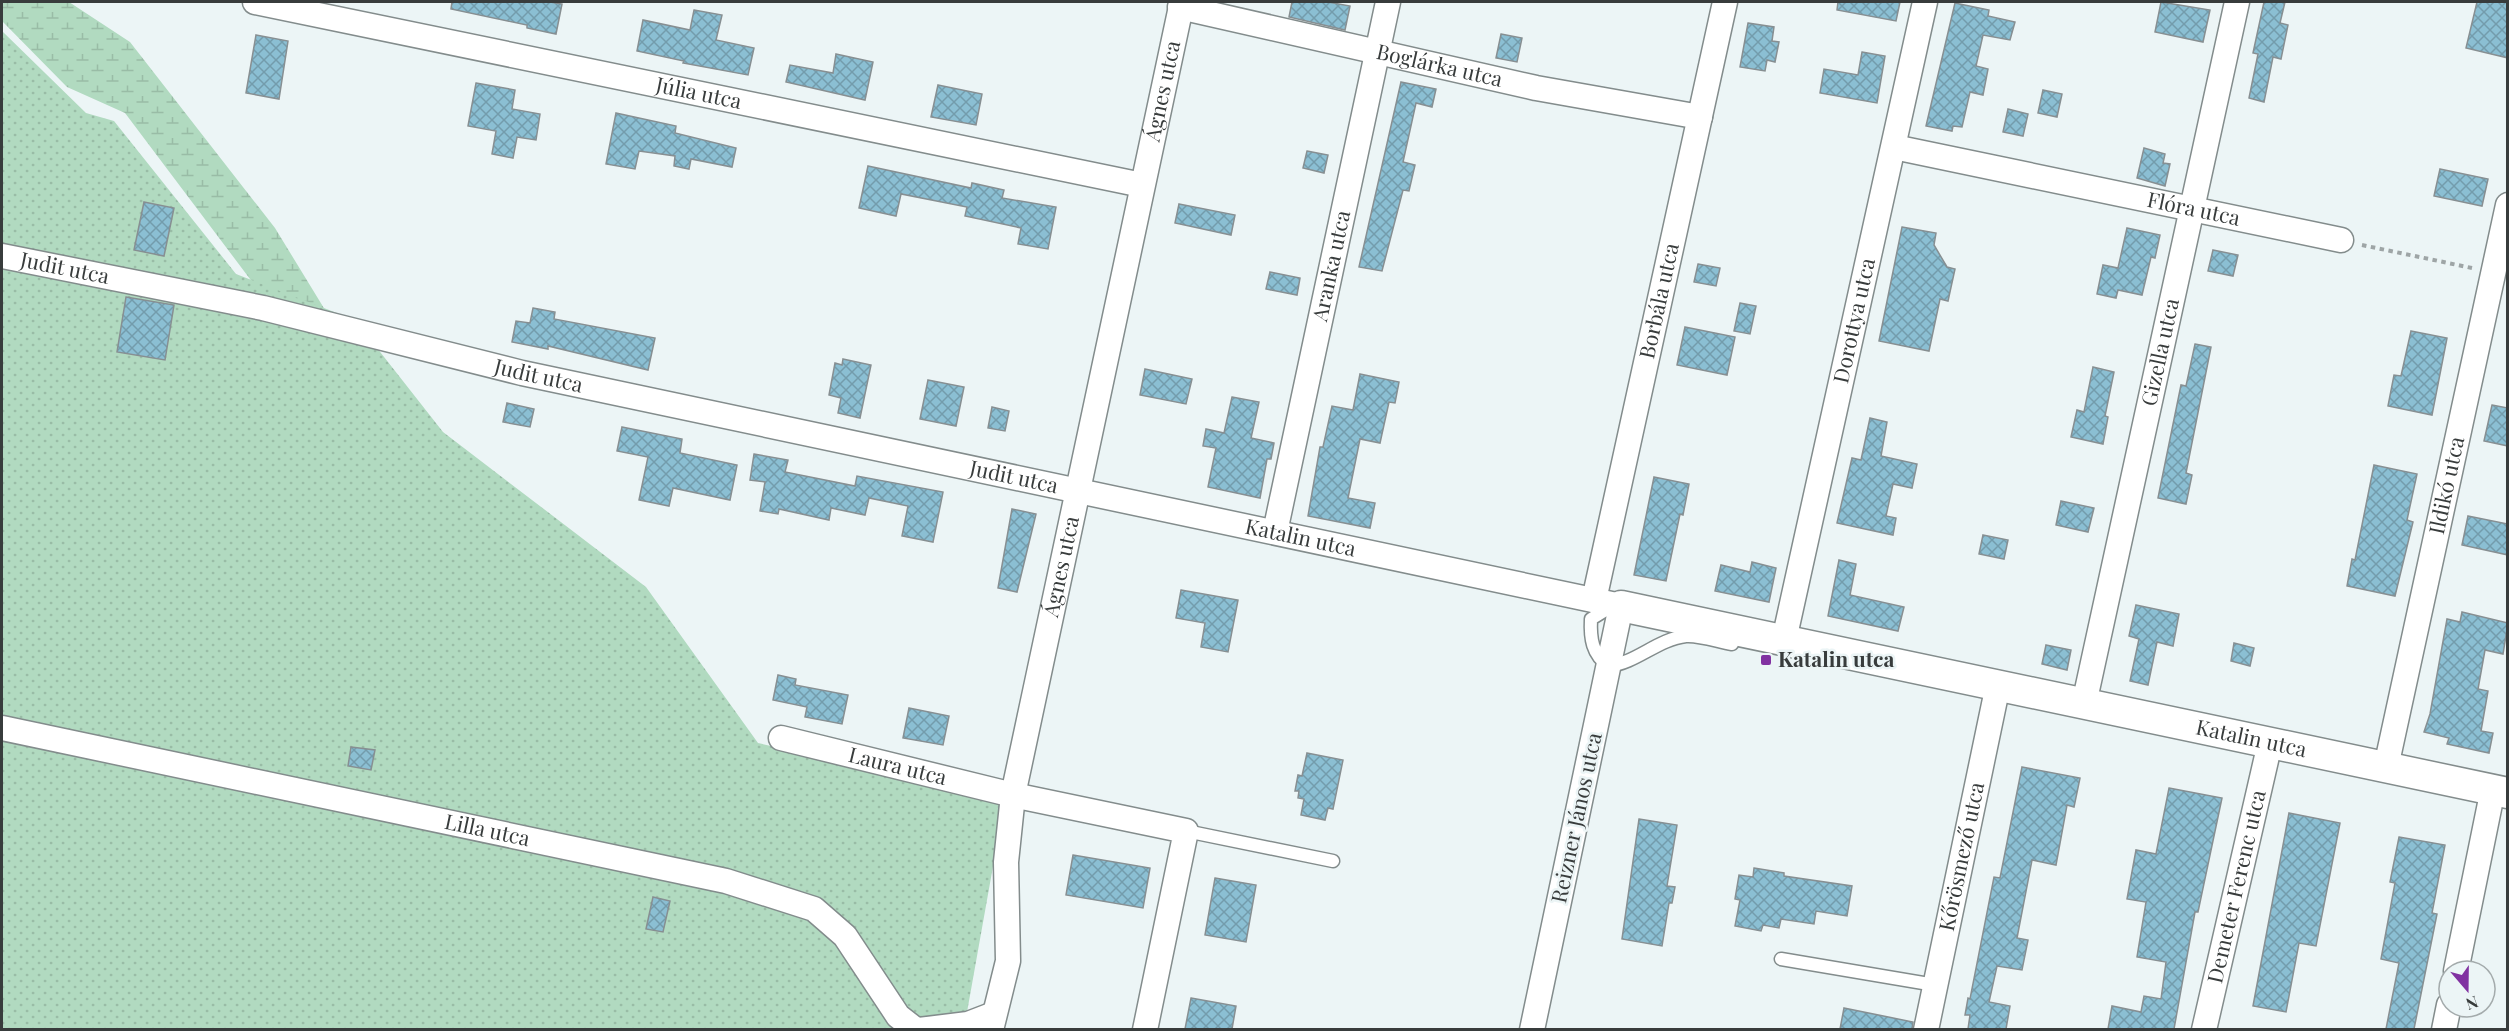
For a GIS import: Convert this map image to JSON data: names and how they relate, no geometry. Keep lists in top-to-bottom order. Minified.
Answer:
{"streets":{"street":["Boglárka utca","Ágnes utca","Júlia utca","Flóra utca","Aranka utca","Judit utca","Borbála utca","Dorottya utca","Gizella utca","Ildikó utca","Katalin utca","Laura utca","Reizner János utca","Lilla utca","Kőrösmező utca","Demeter Ferenc utca"]},"crossings":[["Boglárka utca","Ágnes utca"],["Boglárka utca","Aranka utca"],["Boglárka utca","Borbála utca"],["Ágnes utca","Júlia utca"],["Ágnes utca","Judit utca"],["Ágnes utca","Katalin utca"],["Ágnes utca","Laura utca"],["Ágnes utca","Lilla utca"],["Flóra utca","Dorottya utca"],["Flóra utca","Gizella utca"],["Aranka utca","Katalin utca"],["Judit utca","Katalin utca"],["Borbála utca","Katalin utca"],["Borbála utca","Reizner János utca"],["Dorottya utca","Katalin utca"],["Gizella utca","Katalin utca"],["Ildikó utca","Katalin utca"],["Katalin utca","Reizner János utca"],["Katalin utca","Kőrösmező utca"],["Katalin utca","Demeter Ferenc utca"]],"places":{"transit":["Katalin utca"]},"north":"bottom"}
